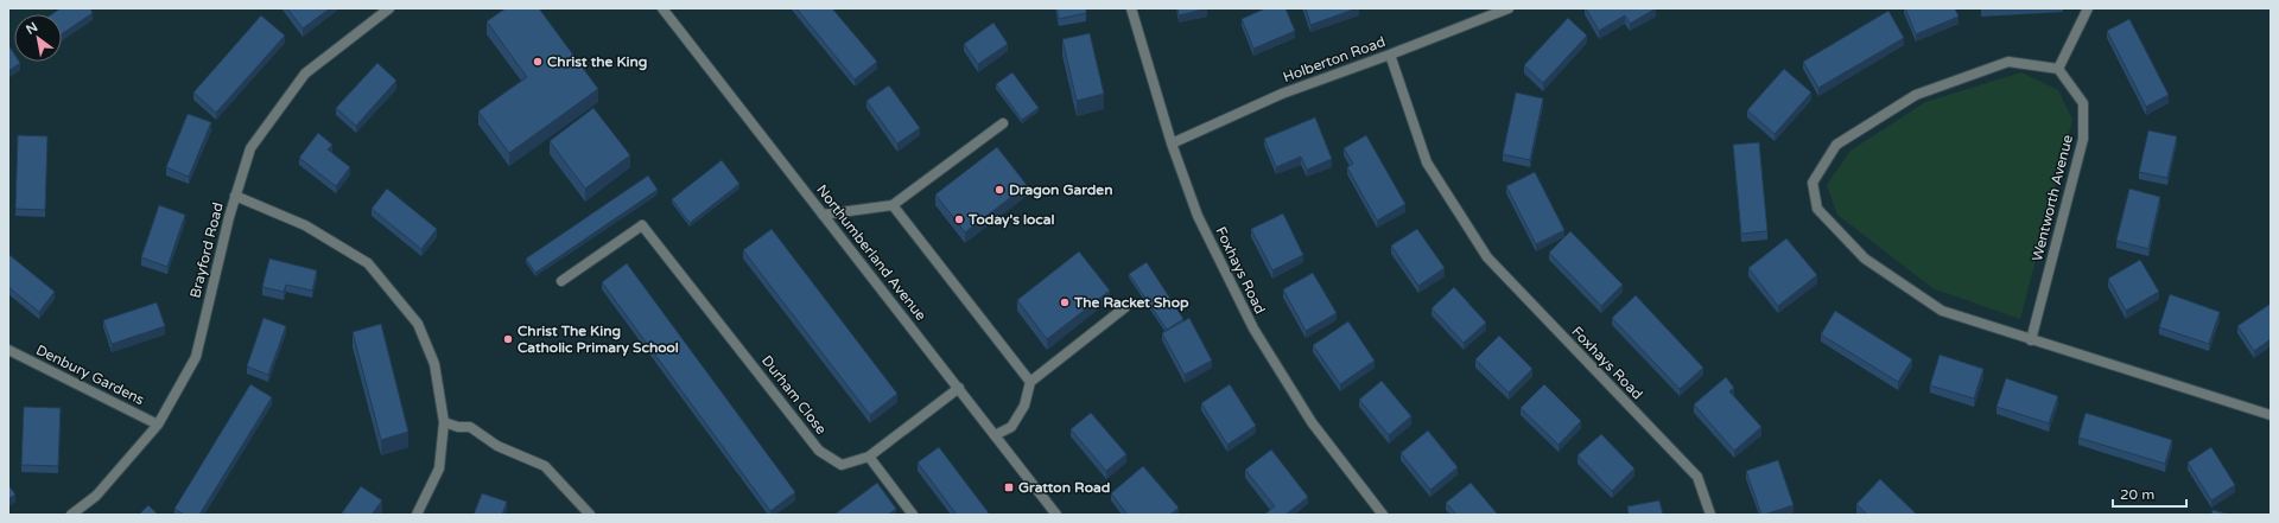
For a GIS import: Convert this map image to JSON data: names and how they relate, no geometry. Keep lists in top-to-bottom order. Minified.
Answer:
{"streets":{"street":["Holberton Road","Wentworth Avenue","Brayford Road","Northumberland Avenue","Foxhays Road","Denbury Gardens","Durham Close"]},"crossings":[["Holberton Road","Foxhays Road"],["Brayford Road","Denbury Gardens"],["Northumberland Avenue","Durham Close"]],"places":{"other":["Christ the King","Dragon Garden","Today's local","The Racket Shop","Christ The King Catholic Primary School"],"transit":["Gratton Road"]},"scale_bar":"20 m","north":"top left"}
